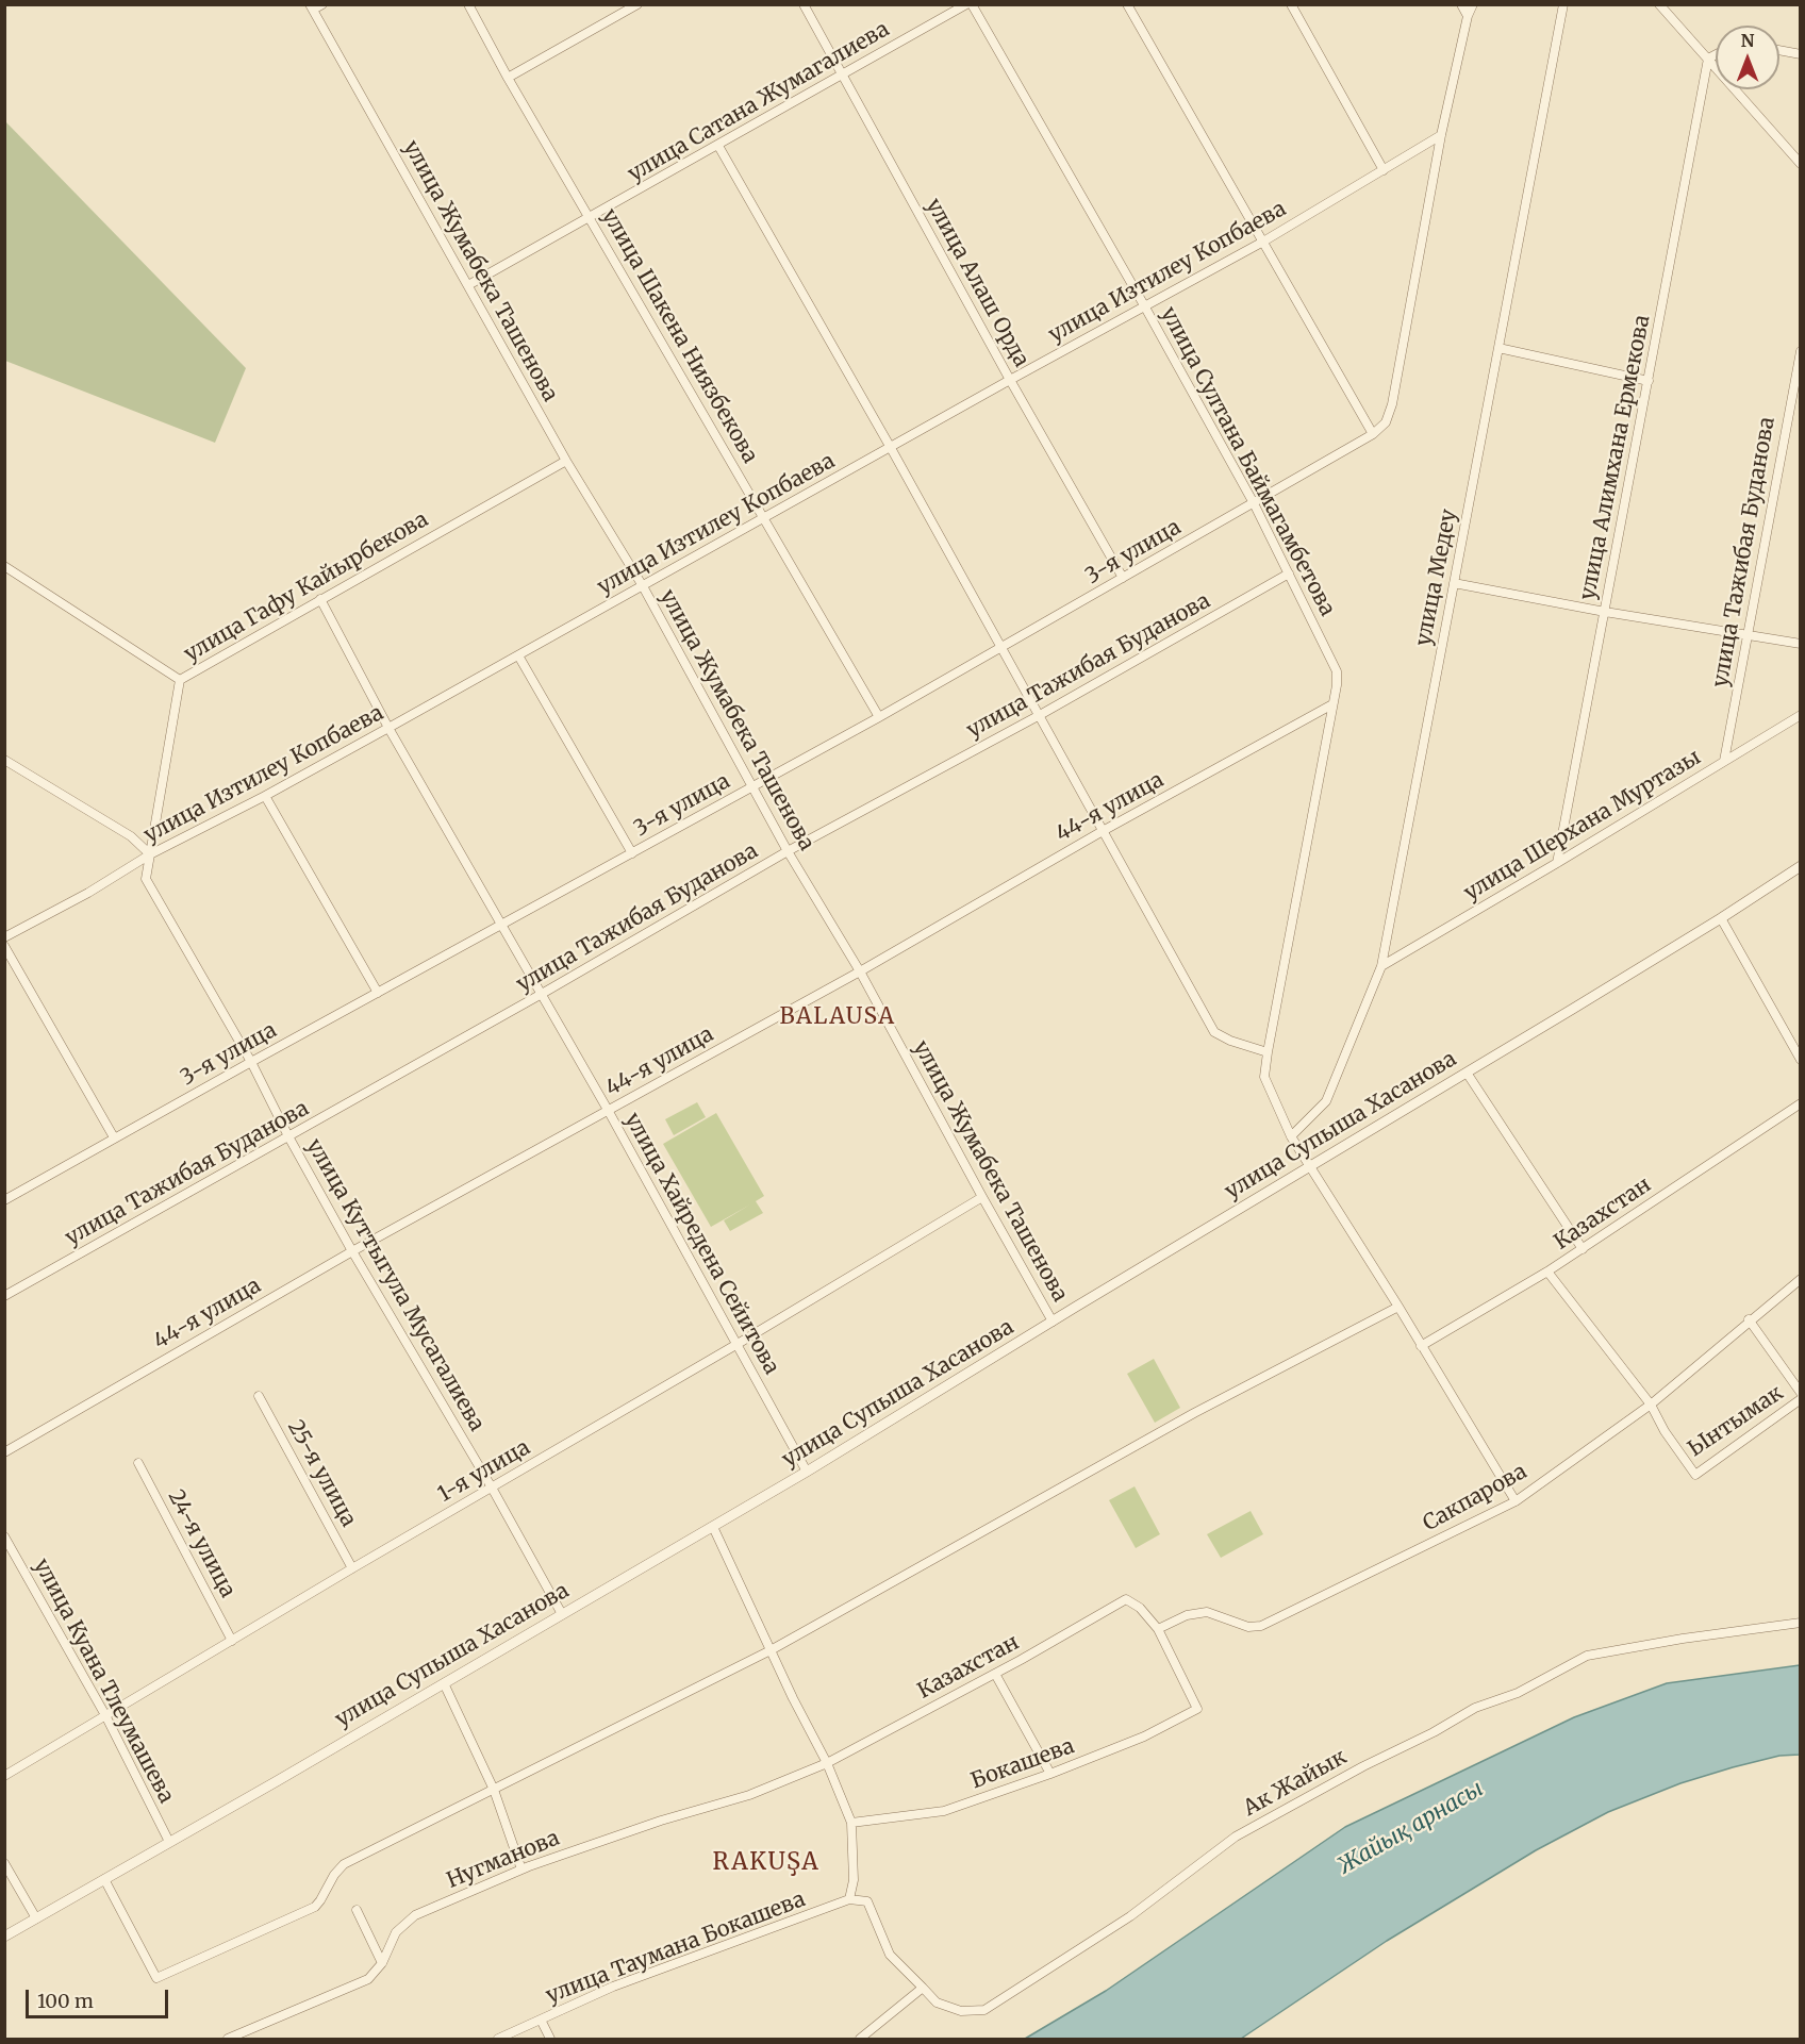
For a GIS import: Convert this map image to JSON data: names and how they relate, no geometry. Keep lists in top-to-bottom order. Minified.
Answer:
{"streets":{"street":["улица Сатана Жумагалиева","улица Жумабека Ташенова","улица Изтилеу Копбаева","улица Алаш Орда","улица Шакена Ниязбекова","улица Алимхана Ермекова","улица Султана Баймагамбетова","3-я улица","улица Тажибая Буданова","улица Медеу","улица Гафу Кайырбекова","44-я улица","улица Шерхана Муртазы","улица Супыша Хасанова","Казахстан","улица Хайредена Сейитова","улица Куттыгула Мусагалиева","Ынтымак","1-я улица","25-я улица","Сакпарова","24-я улица","улица Куана Тлеумашева","Бокашева","Ак Жайык","Нугманова","улица Таумана Бокашева"]},"crossings":[["улица Сатана Жумагалиева","улица Жумабека Ташенова"],["улица Сатана Жумагалиева","улица Алаш Орда"],["улица Сатана Жумагалиева","улица Шакена Ниязбекова"],["улица Жумабека Ташенова","улица Изтилеу Копбаева"],["улица Жумабека Ташенова","3-я улица"],["улица Жумабека Ташенова","улица Тажибая Буданова"],["улица Жумабека Ташенова","улица Гафу Кайырбекова"],["улица Жумабека Ташенова","44-я улица"],["улица Жумабека Ташенова","улица Супыша Хасанова"],["улица Жумабека Ташенова","1-я улица"],["улица Изтилеу Копбаева","улица Алаш Орда"],["улица Изтилеу Копбаева","улица Шакена Ниязбекова"],["улица Изтилеу Копбаева","улица Султана Баймагамбетова"],["улица Изтилеу Копбаева","улица Хайредена Сейитова"],["улица Изтилеу Копбаева","улица Куттыгула Мусагалиева"],["улица Алаш Орда","3-я улица"],["улица Шакена Ниязбекова","3-я улица"],["улица Алимхана Ермекова","улица Шерхана Муртазы"],["улица Султана Баймагамбетова","3-я улица"],["улица Султана Баймагамбетова","улица Тажибая Буданова"],["улица Султана Баймагамбетова","44-я улица"],["3-я улица","улица Хайредена Сейитова"],["3-я улица","улица Куттыгула Мусагалиева"],["улица Тажибая Буданова","улица Шерхана Муртазы"],["улица Тажибая Буданова","улица Хайредена Сейитова"],["улица Тажибая Буданова","улица Куттыгула Мусагалиева"],["улица Медеу","улица Шерхана Муртазы"],["улица Гафу Кайырбекова","улица Хайредена Сейитова"],["улица Гафу Кайырбекова","улица Куттыгула Мусагалиева"],["44-я улица","улица Хайредена Сейитова"],["44-я улица","улица Куттыгула Мусагалиева"],["улица Супыша Хасанова","улица Хайредена Сейитова"],["улица Супыша Хасанова","улица Куттыгула Мусагалиева"],["улица Супыша Хасанова","улица Куана Тлеумашева"],["Казахстан","Сакпарова"],["Казахстан","Бокашева"],["Казахстан","Нугманова"],["улица Хайредена Сейитова","1-я улица"],["улица Куттыгула Мусагалиева","1-я улица"],["Ынтымак","Сакпарова"],["1-я улица","25-я улица"],["1-я улица","24-я улица"],["1-я улица","улица Куана Тлеумашева"],["Сакпарова","Бокашева"],["Ак Жайык","улица Таумана Бокашева"]],"districts":["BALAUSA","RAKUŞA"],"water":["Жайық арнасы"],"scale_bar":"100 m","north":"top"}
